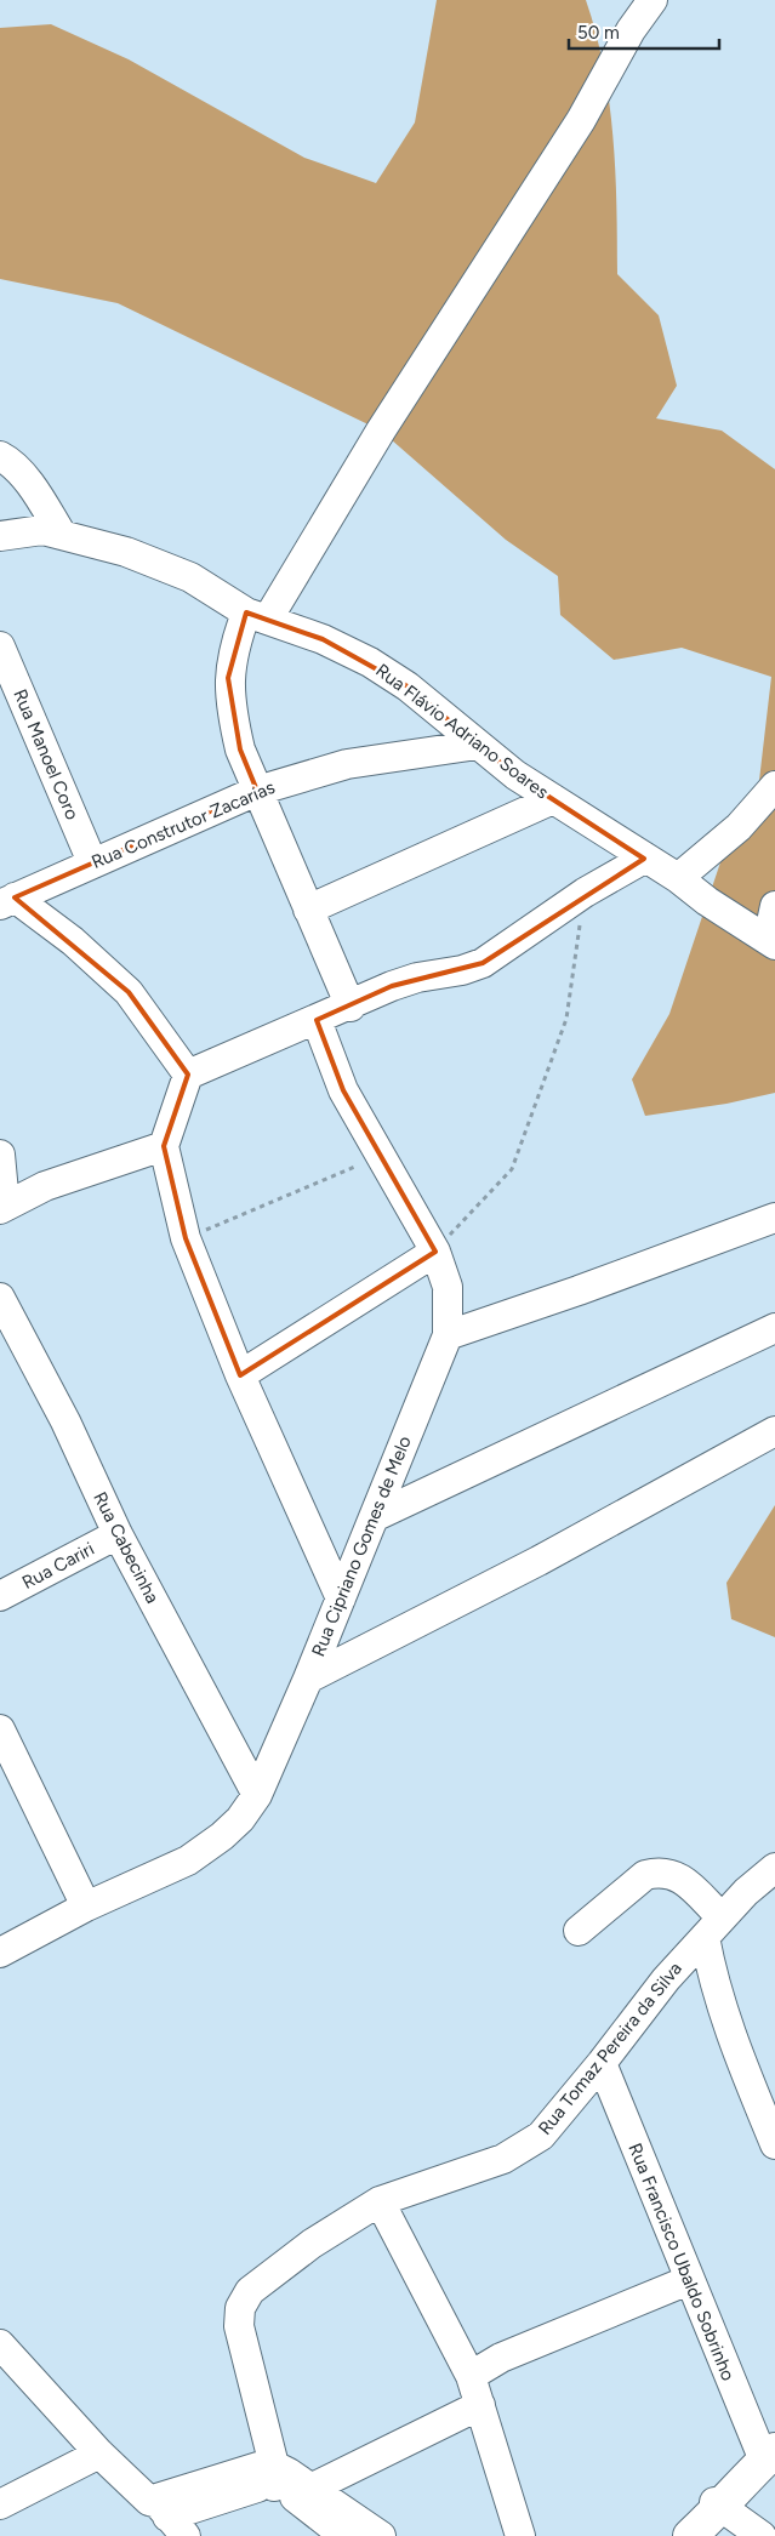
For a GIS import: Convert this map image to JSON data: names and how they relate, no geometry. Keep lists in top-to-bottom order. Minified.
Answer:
{"streets":{"street":["Rua Flávio Adriano Soares","Rua Manoel Coro","Rua Construtor Zacarias","Rua Cipriano Gomes de Melo","Rua Cabecinha","Rua Cariri","Rua Tomaz Pereira da Silva","Rua Francisco Ubaldo Sobrinho"]},"crossings":[["Rua Flávio Adriano Soares","Rua Construtor Zacarias"],["Rua Manoel Coro","Rua Construtor Zacarias"],["Rua Cipriano Gomes de Melo","Rua Cabecinha"],["Rua Cabecinha","Rua Cariri"],["Rua Tomaz Pereira da Silva","Rua Francisco Ubaldo Sobrinho"]],"scale_bar":"50 m"}
